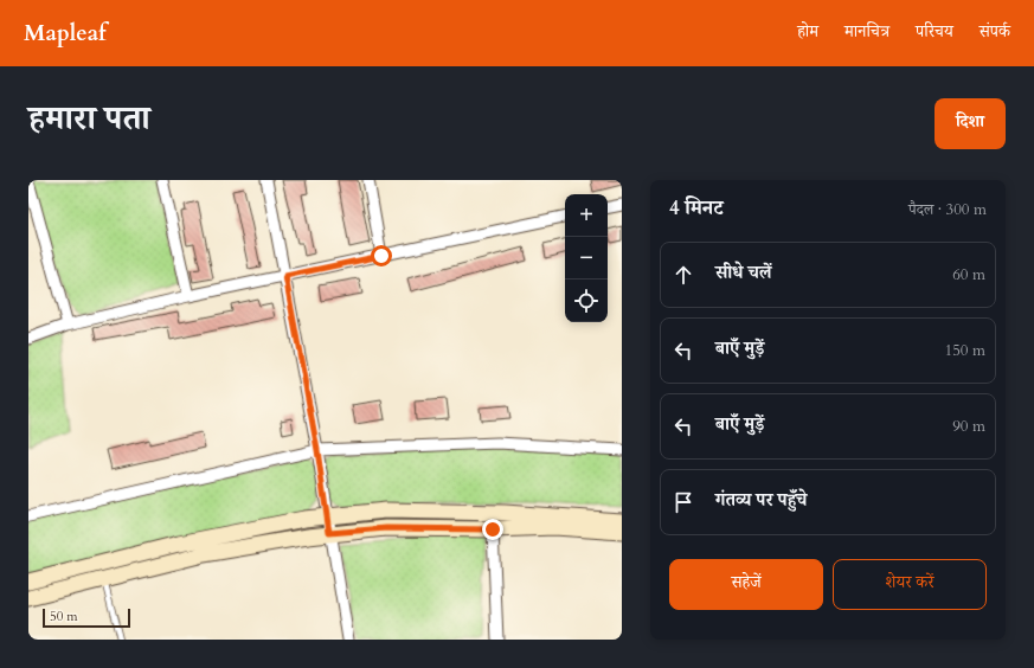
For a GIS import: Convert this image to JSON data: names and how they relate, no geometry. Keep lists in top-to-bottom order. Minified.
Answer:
{"scale_bar":"50 m","page":{"header":"Mapleaf","nav":["होम","मानचित्र","परिचय","संपर्क"],"title":"हमारा पता","buttons":["दिशा",["सहेजें","शेयर करें"]],"heading":["4 मिनट","पैदल · 300 m"],"map_buttons":["+","−"],"list":[["सीधे चलें","60 m"],["बाएँ मुड़ें","150 m"],["बाएँ मुड़ें","90 m"],"गंतव्य पर पहुँचे"],"scale":"50 m"}}
